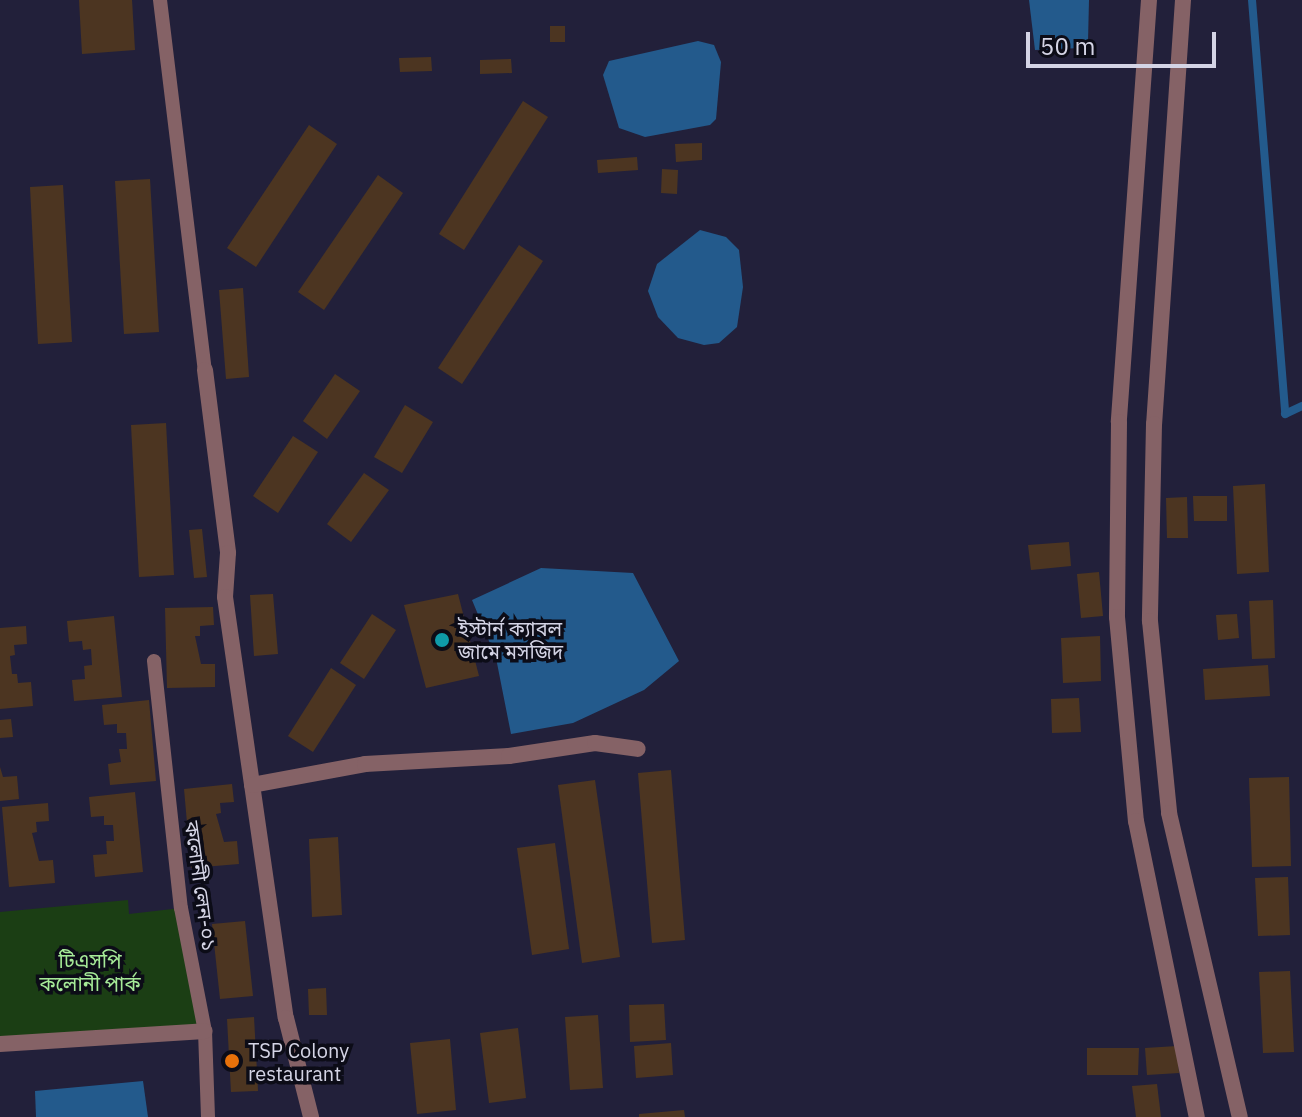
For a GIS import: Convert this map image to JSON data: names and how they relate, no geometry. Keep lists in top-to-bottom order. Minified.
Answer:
{"streets":{"lane":["কলোনী লেন-০১"]},"parks":["টিএসপি কলোনী পার্ক"],"places":["ইস্টার্ন ক্যাবল জামে মসজিদ","TSP Colony restaurant"],"scale_bar":"50 m"}
